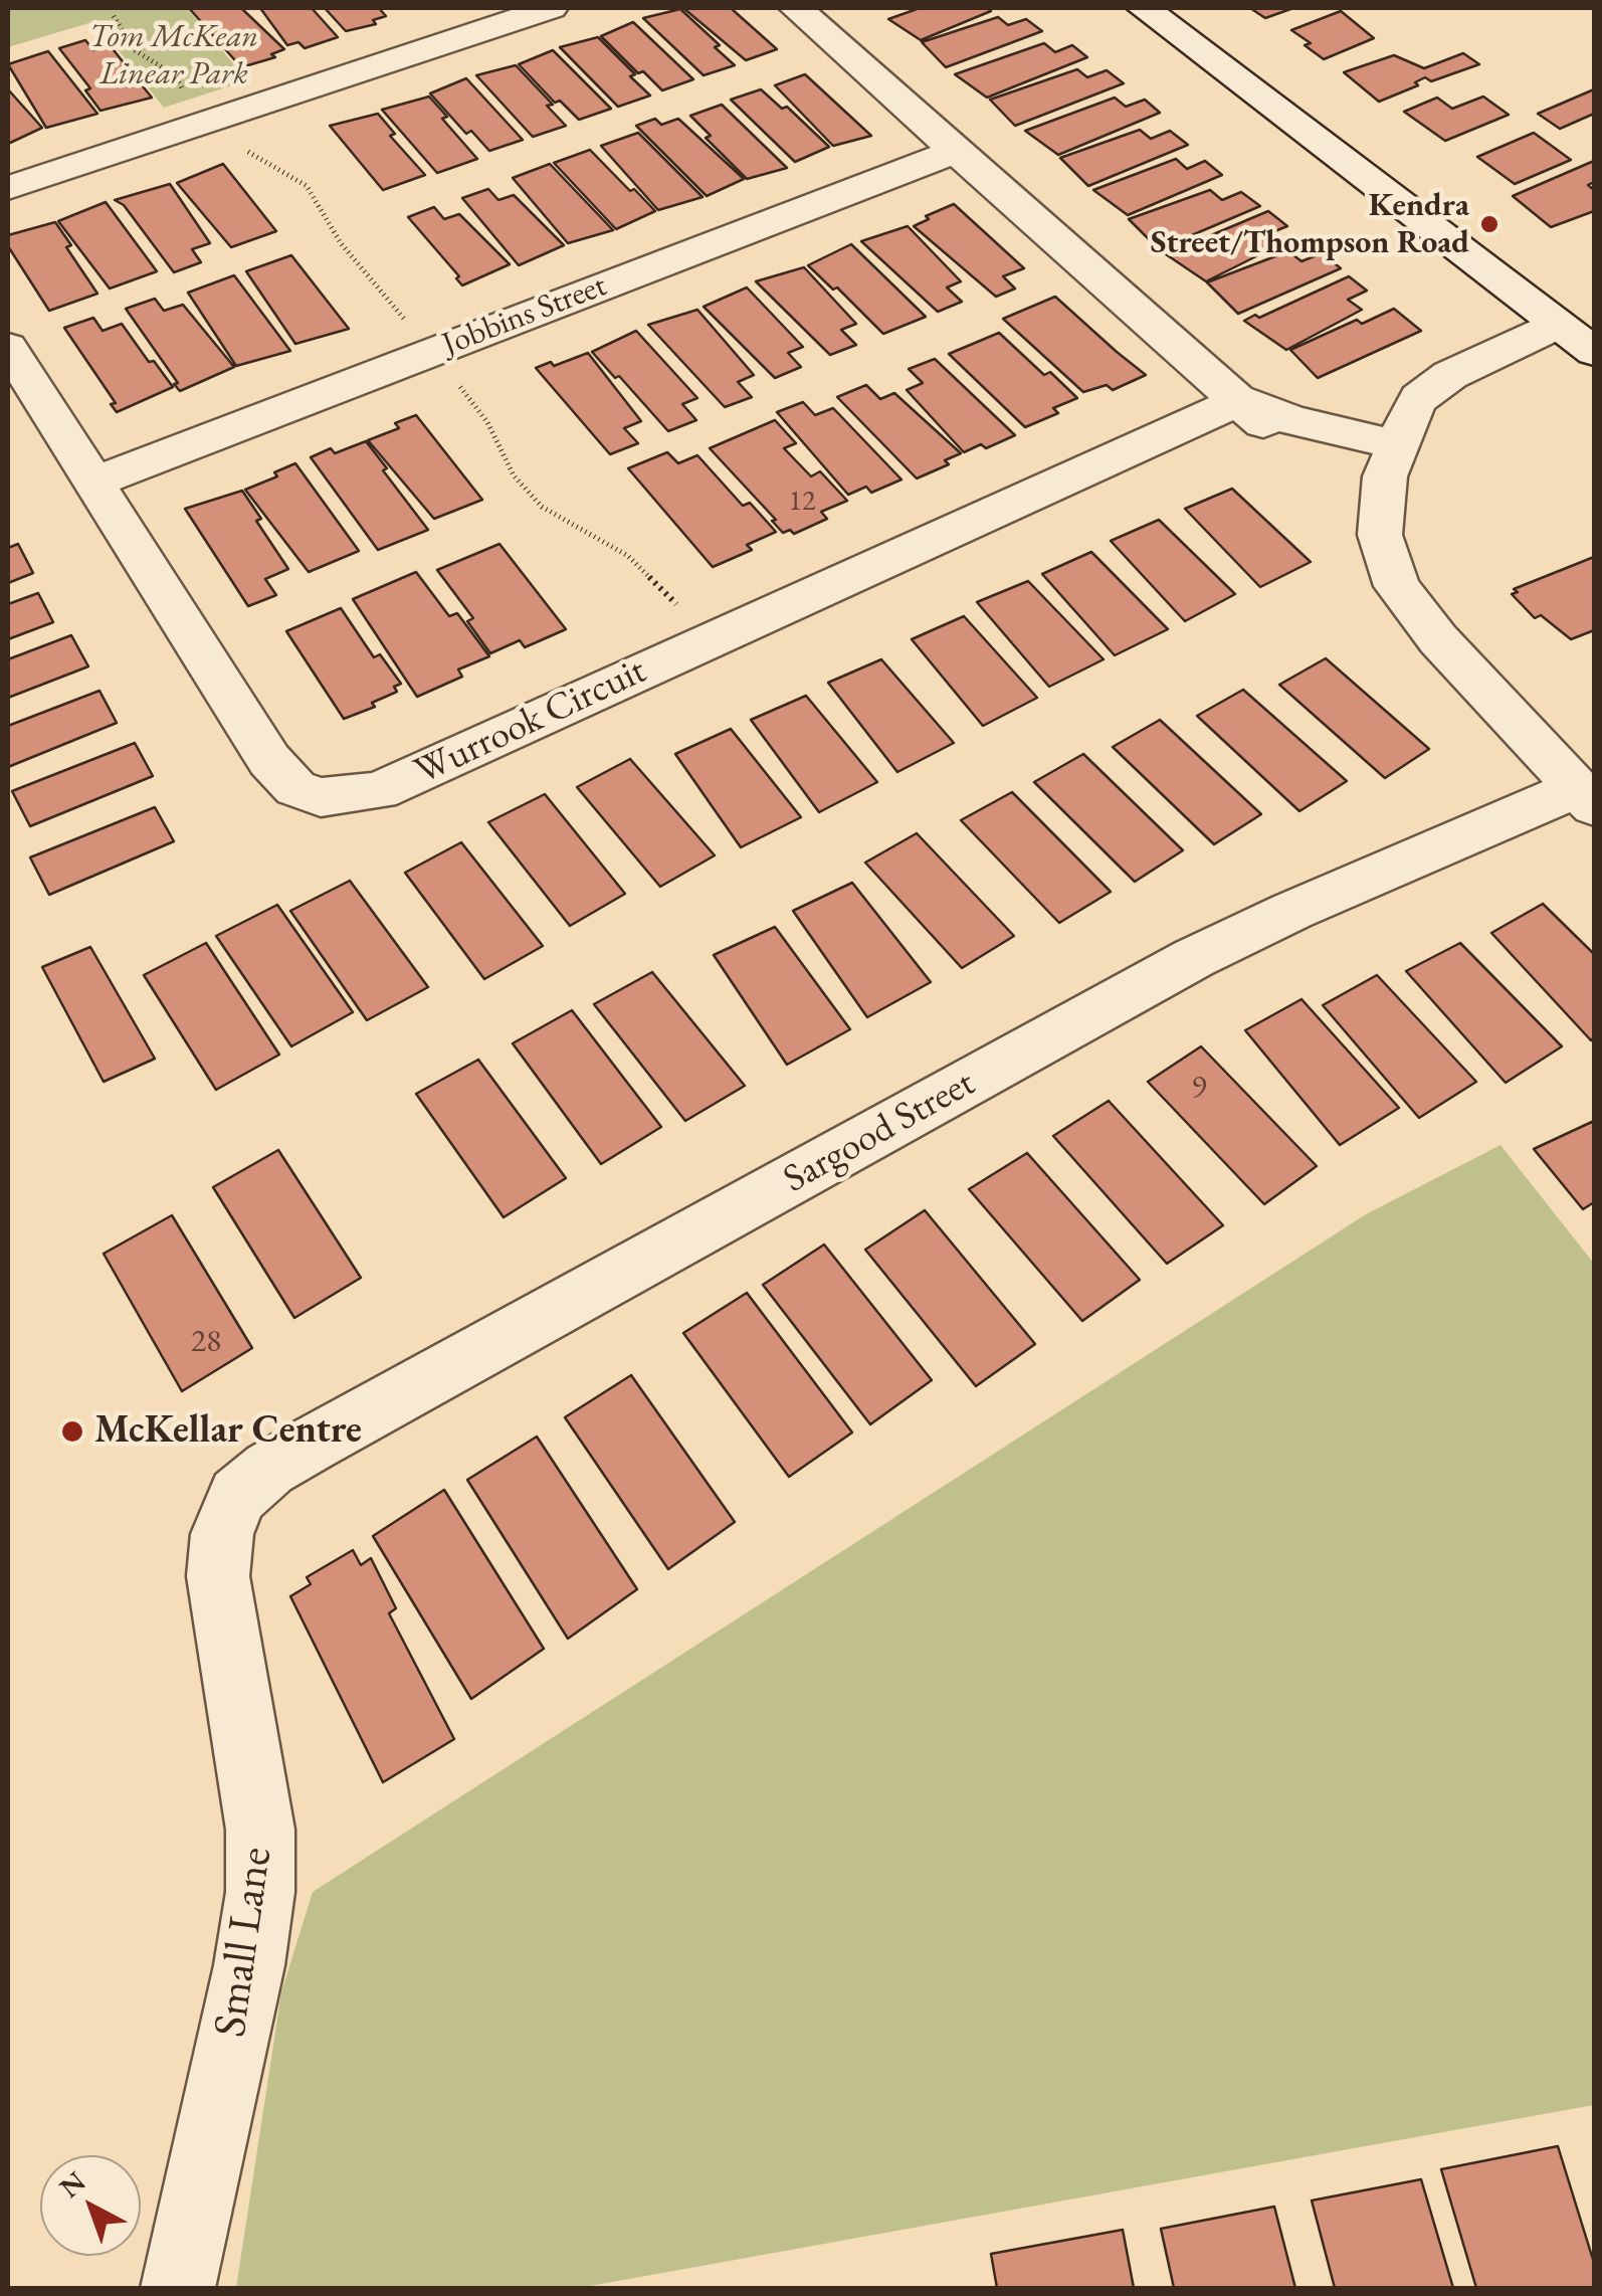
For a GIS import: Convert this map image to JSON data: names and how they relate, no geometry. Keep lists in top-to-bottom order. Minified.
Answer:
{"streets":{"street":["Jobbins Street","Wurrook Circuit","Sargood Street","Small Lane"]},"crossings":[["Jobbins Street","Wurrook Circuit"],["Sargood Street","Small Lane"]],"parks":["Tom McKean Linear Park"],"places":["Kendra Street/Thompson Road","McKellar Centre"],"house_numbers":["12","9","28"],"north":"top left"}
